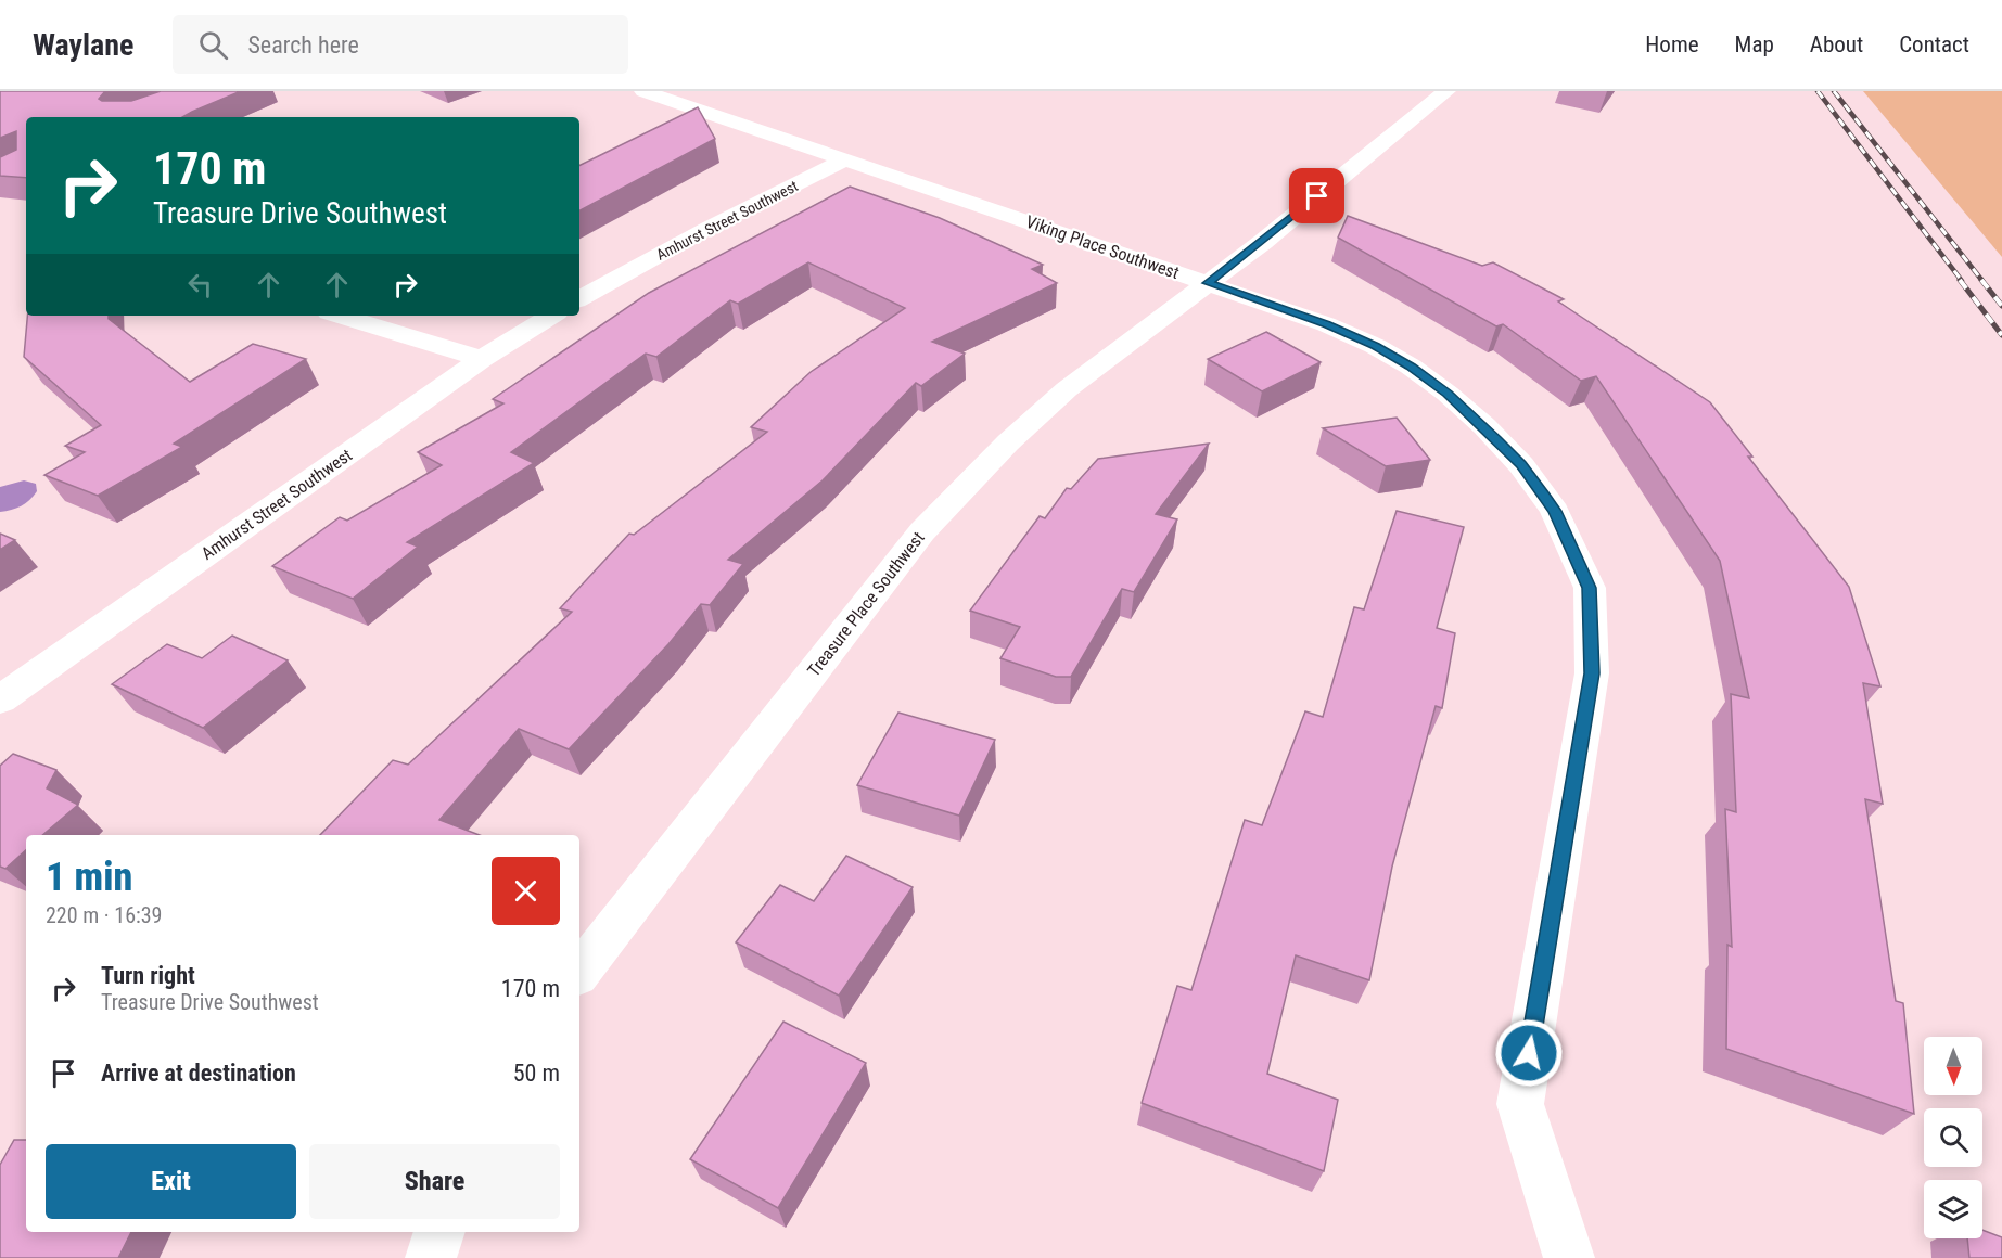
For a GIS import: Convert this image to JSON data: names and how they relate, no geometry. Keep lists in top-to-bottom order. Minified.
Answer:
{"streets":{"street":["Amhurst Street Southwest","Viking Place Southwest","Treasure Place Southwest"]},"crossings":[["Amhurst Street Southwest","Viking Place Southwest"],["Viking Place Southwest","Treasure Place Southwest"]],"north":"bottom","page":{"header":"Waylane","search":"Search here","nav":["Home","Map","About","Contact"],"turn":["170 m","Treasure Drive Southwest"],"heading":["1 min","220 m · 16:39"],"list":[{"name":"Turn right","note":"Treasure Drive Southwest","value":"170 m"},{"name":"Arrive at destination","value":"50 m"}],"buttons":["Exit","Share"]}}
